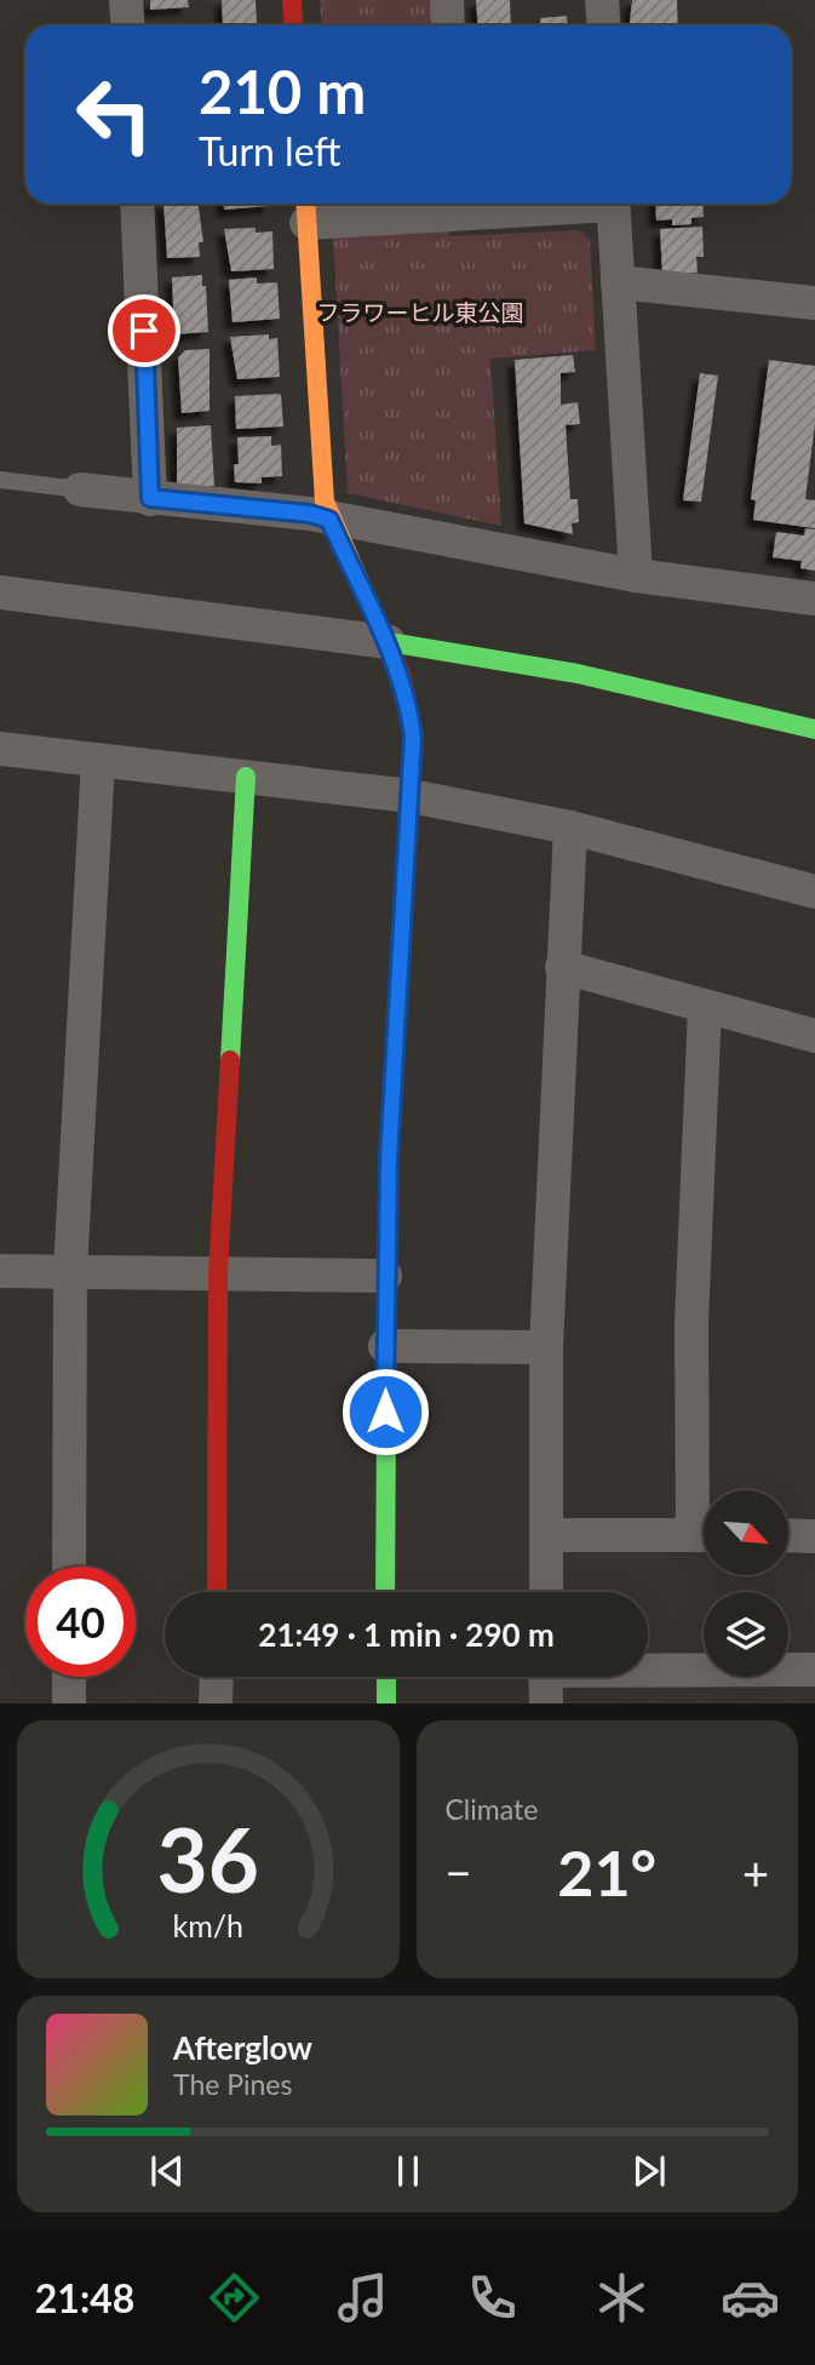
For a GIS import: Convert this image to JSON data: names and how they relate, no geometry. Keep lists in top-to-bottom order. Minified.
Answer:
{"parks":["フラワーヒル東公園"],"north":"bottom right","page":{"turn":["210 m","Turn left"],"limit":"40","trip":"21:49 · 1 min · 290 m","tile":"Climate","heat":["−","21°","+"],"song":["Afterglow","The Pines"],"tabs":"21:48","gauge":["36","km/h"]}}
